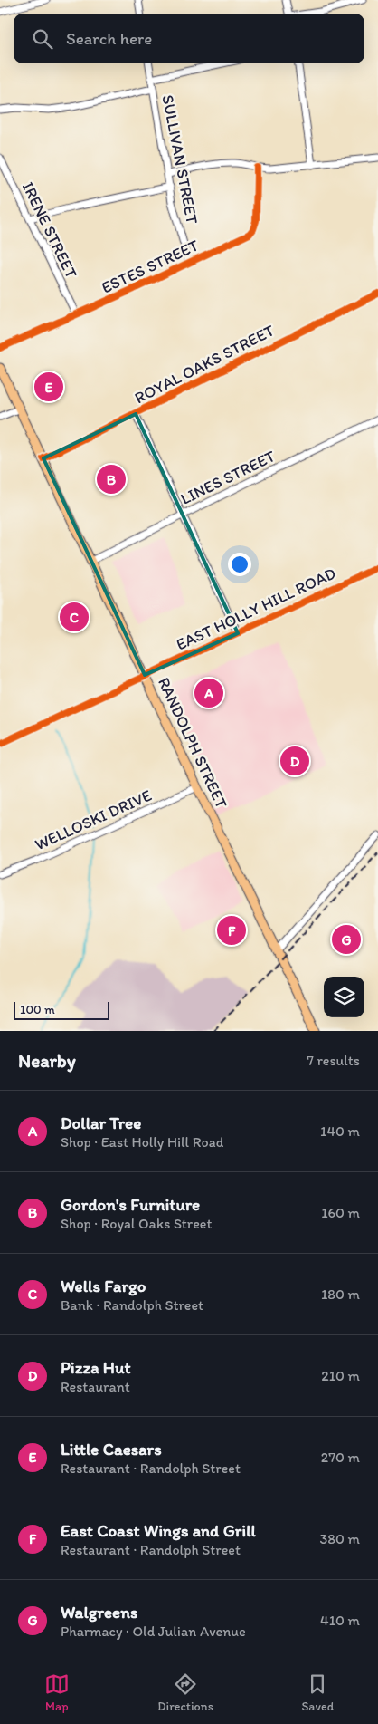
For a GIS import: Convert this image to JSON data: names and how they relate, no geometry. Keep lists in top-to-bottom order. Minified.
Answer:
{"streets":{"main road":["RANDOLPH STREET"],"street":["SULLIVAN STREET","IRENE STREET","ESTES STREET","ROYAL OAKS STREET","LINES STREET","EAST HOLLY HILL ROAD","WELLOSKI DRIVE"]},"crossings":[["SULLIVAN STREET","ESTES STREET"],["IRENE STREET","ESTES STREET"],["ROYAL OAKS STREET","RANDOLPH STREET"],["LINES STREET","RANDOLPH STREET"],["EAST HOLLY HILL ROAD","RANDOLPH STREET"],["RANDOLPH STREET","WELLOSKI DRIVE"]],"scale_bar":"100 m","page":{"search":"Search here","pins":["E","B","C","A","D","F","G"],"scale":"100 m","heading":["Nearby","7 results"],"list":[{"mark":"A","name":"Dollar Tree","note":"Shop · East Holly Hill Road","value":"140 m"},{"mark":"B","name":"Gordon's Furniture","note":"Shop · Royal Oaks Street","value":"160 m"},{"mark":"C","name":"Wells Fargo","note":"Bank · Randolph Street","value":"180 m"},{"mark":"D","name":"Pizza Hut","note":"Restaurant","value":"210 m"},{"mark":"E","name":"Little Caesars","note":"Restaurant · Randolph Street","value":"270 m"},{"mark":"F","name":"East Coast Wings and Grill","note":"Restaurant · Randolph Street","value":"380 m"},{"mark":"G","name":"Walgreens","note":"Pharmacy · Old Julian Avenue","value":"410 m"}],"nav":["Map","Directions","Saved"]}}
